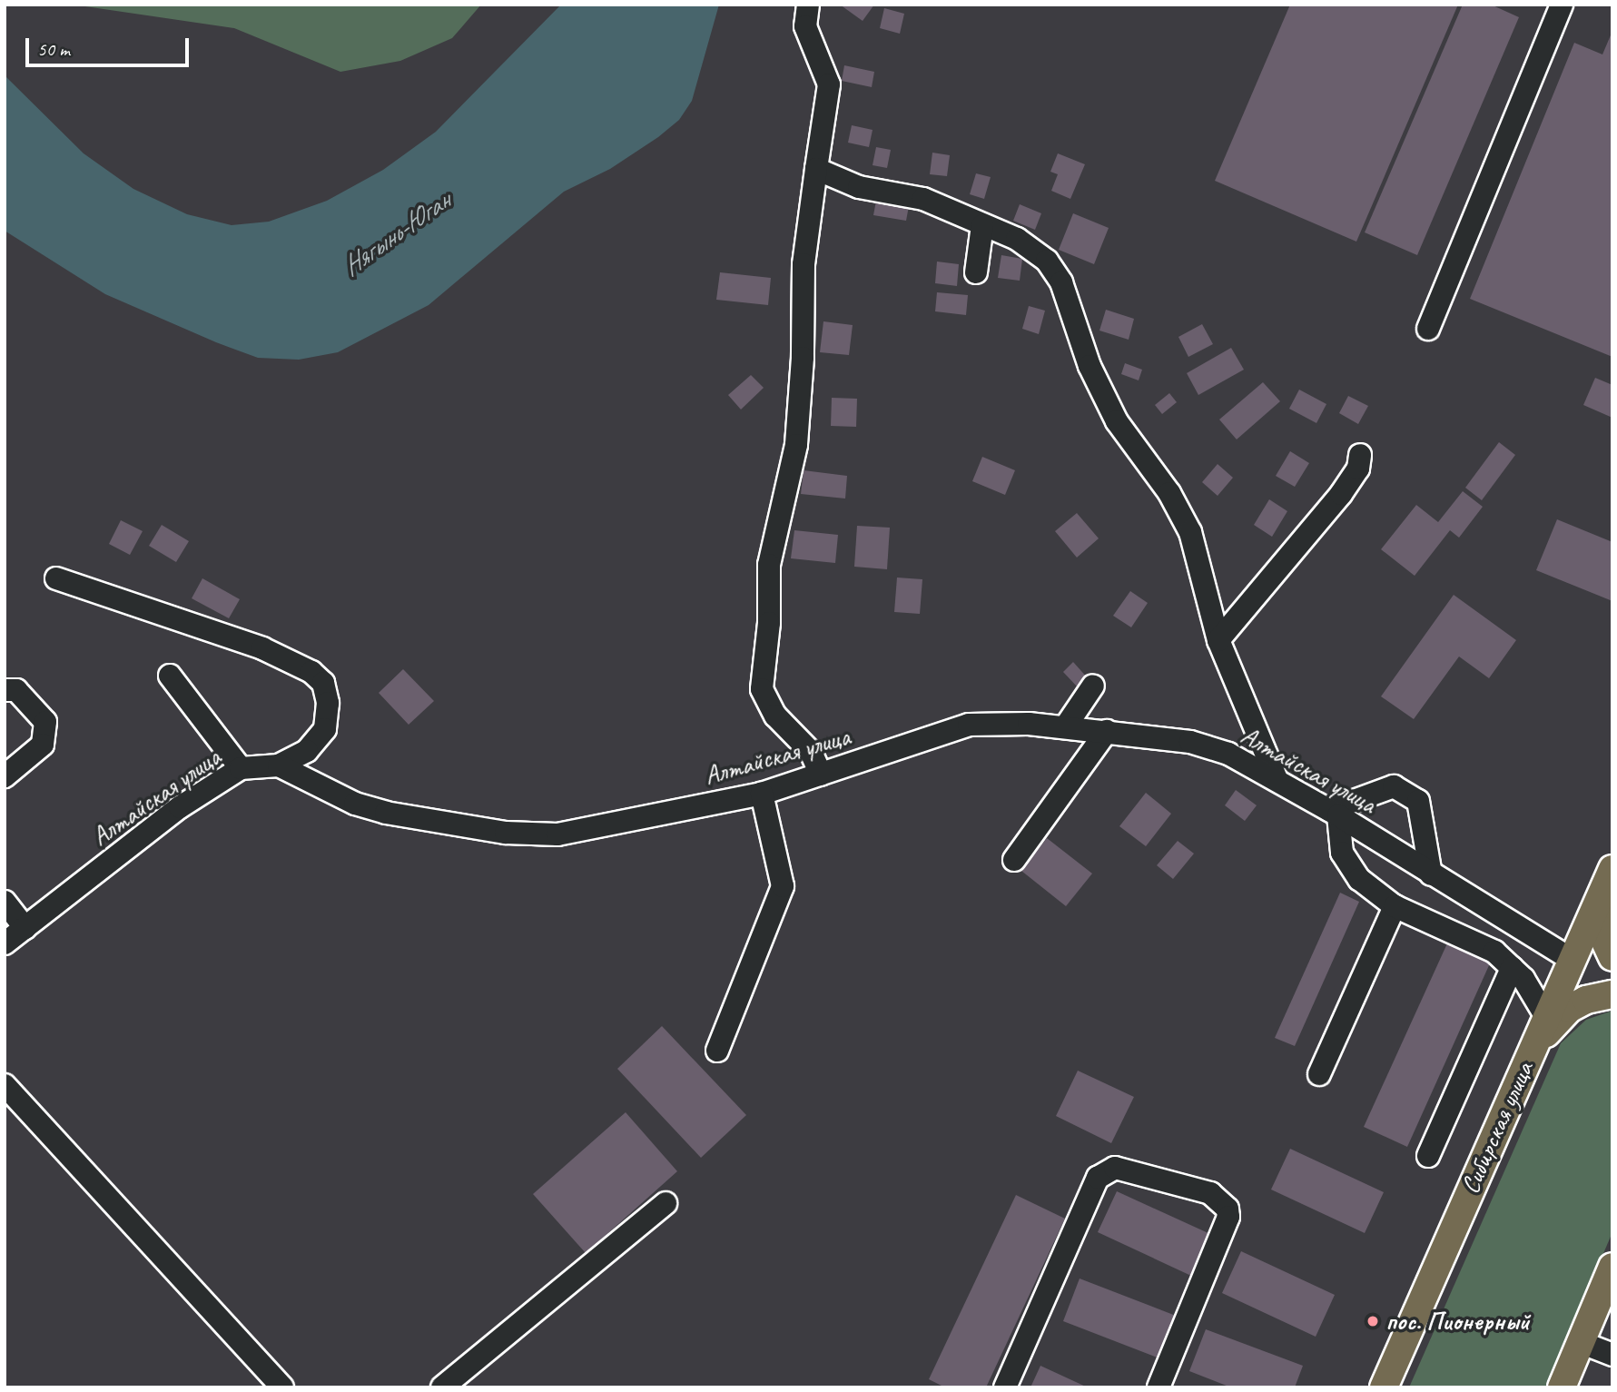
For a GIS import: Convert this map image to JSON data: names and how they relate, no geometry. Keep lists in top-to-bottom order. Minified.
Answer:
{"streets":{"main road":["Сибирская улица"],"lane":["Алтайская улица"]},"crossings":[["Алтайская улица","Сибирская улица"]],"water":["Нягынь-Юган"],"places":["пос. Пионерный"],"scale_bar":"50 m"}
